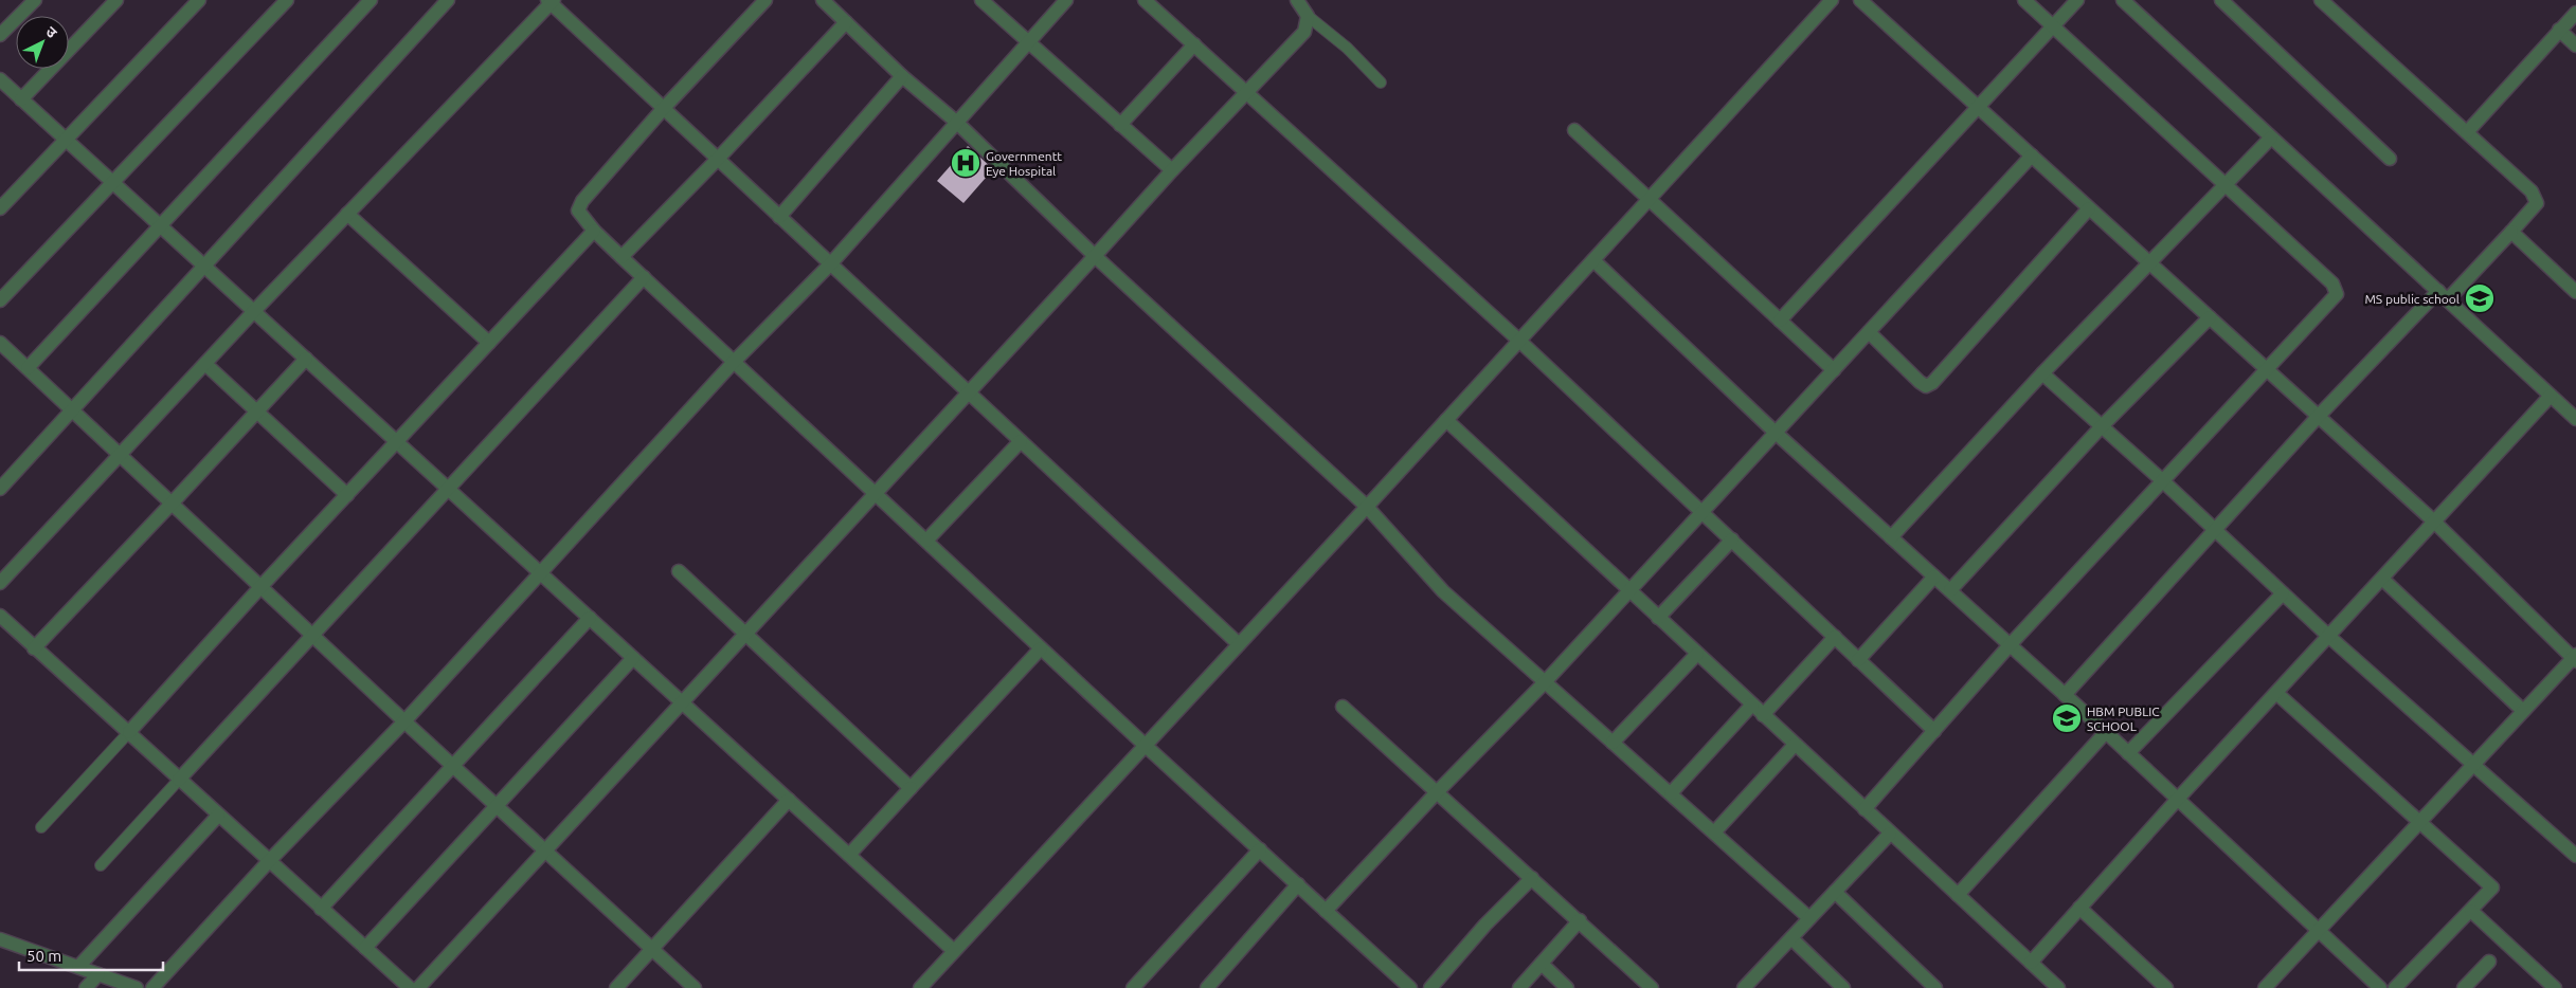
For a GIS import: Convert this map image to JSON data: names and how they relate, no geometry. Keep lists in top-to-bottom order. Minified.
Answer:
{"places":{"hospital":["Governmentt Eye Hospital"],"school or university":["MS public school","HBM PUBLIC SCHOOL"]},"scale_bar":"50 m","north":"top right"}
